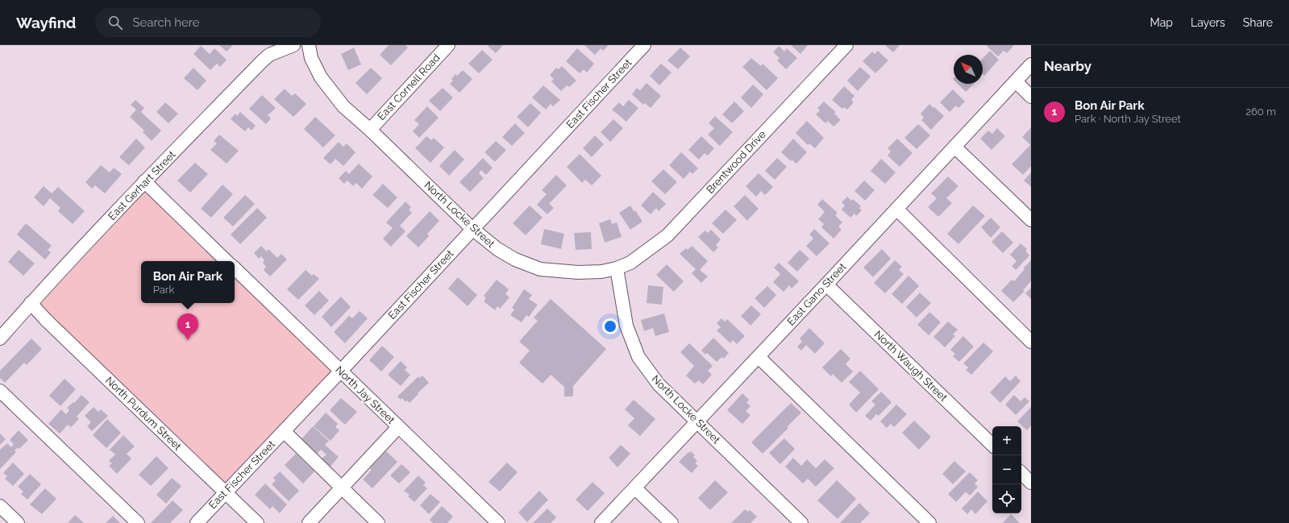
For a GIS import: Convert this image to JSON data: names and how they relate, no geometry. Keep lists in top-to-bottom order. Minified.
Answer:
{"streets":{"street":["East Cornell Road","East Fischer Street","Brentwood Drive","East Gerhart Street","North Locke Street","East Gano Street","North Waugh Street","North Jay Street","North Purdum Street"]},"crossings":[["East Cornell Road","North Locke Street"],["East Fischer Street","North Locke Street"],["East Fischer Street","North Jay Street"],["East Fischer Street","North Purdum Street"],["Brentwood Drive","North Locke Street"],["East Gerhart Street","North Purdum Street"],["North Locke Street","East Gano Street"],["East Gano Street","North Waugh Street"]],"north":"top left","page":{"header":"Wayfind","search":"Search here","nav":["Map","Layers","Share"],"heading":"Nearby","list":[{"mark":"1","name":"Bon Air Park","note":"Park · North Jay Street","value":"260 m"}],"popup":["Bon Air Park","Park"],"pins":"1","map_buttons":["+","−"]}}
